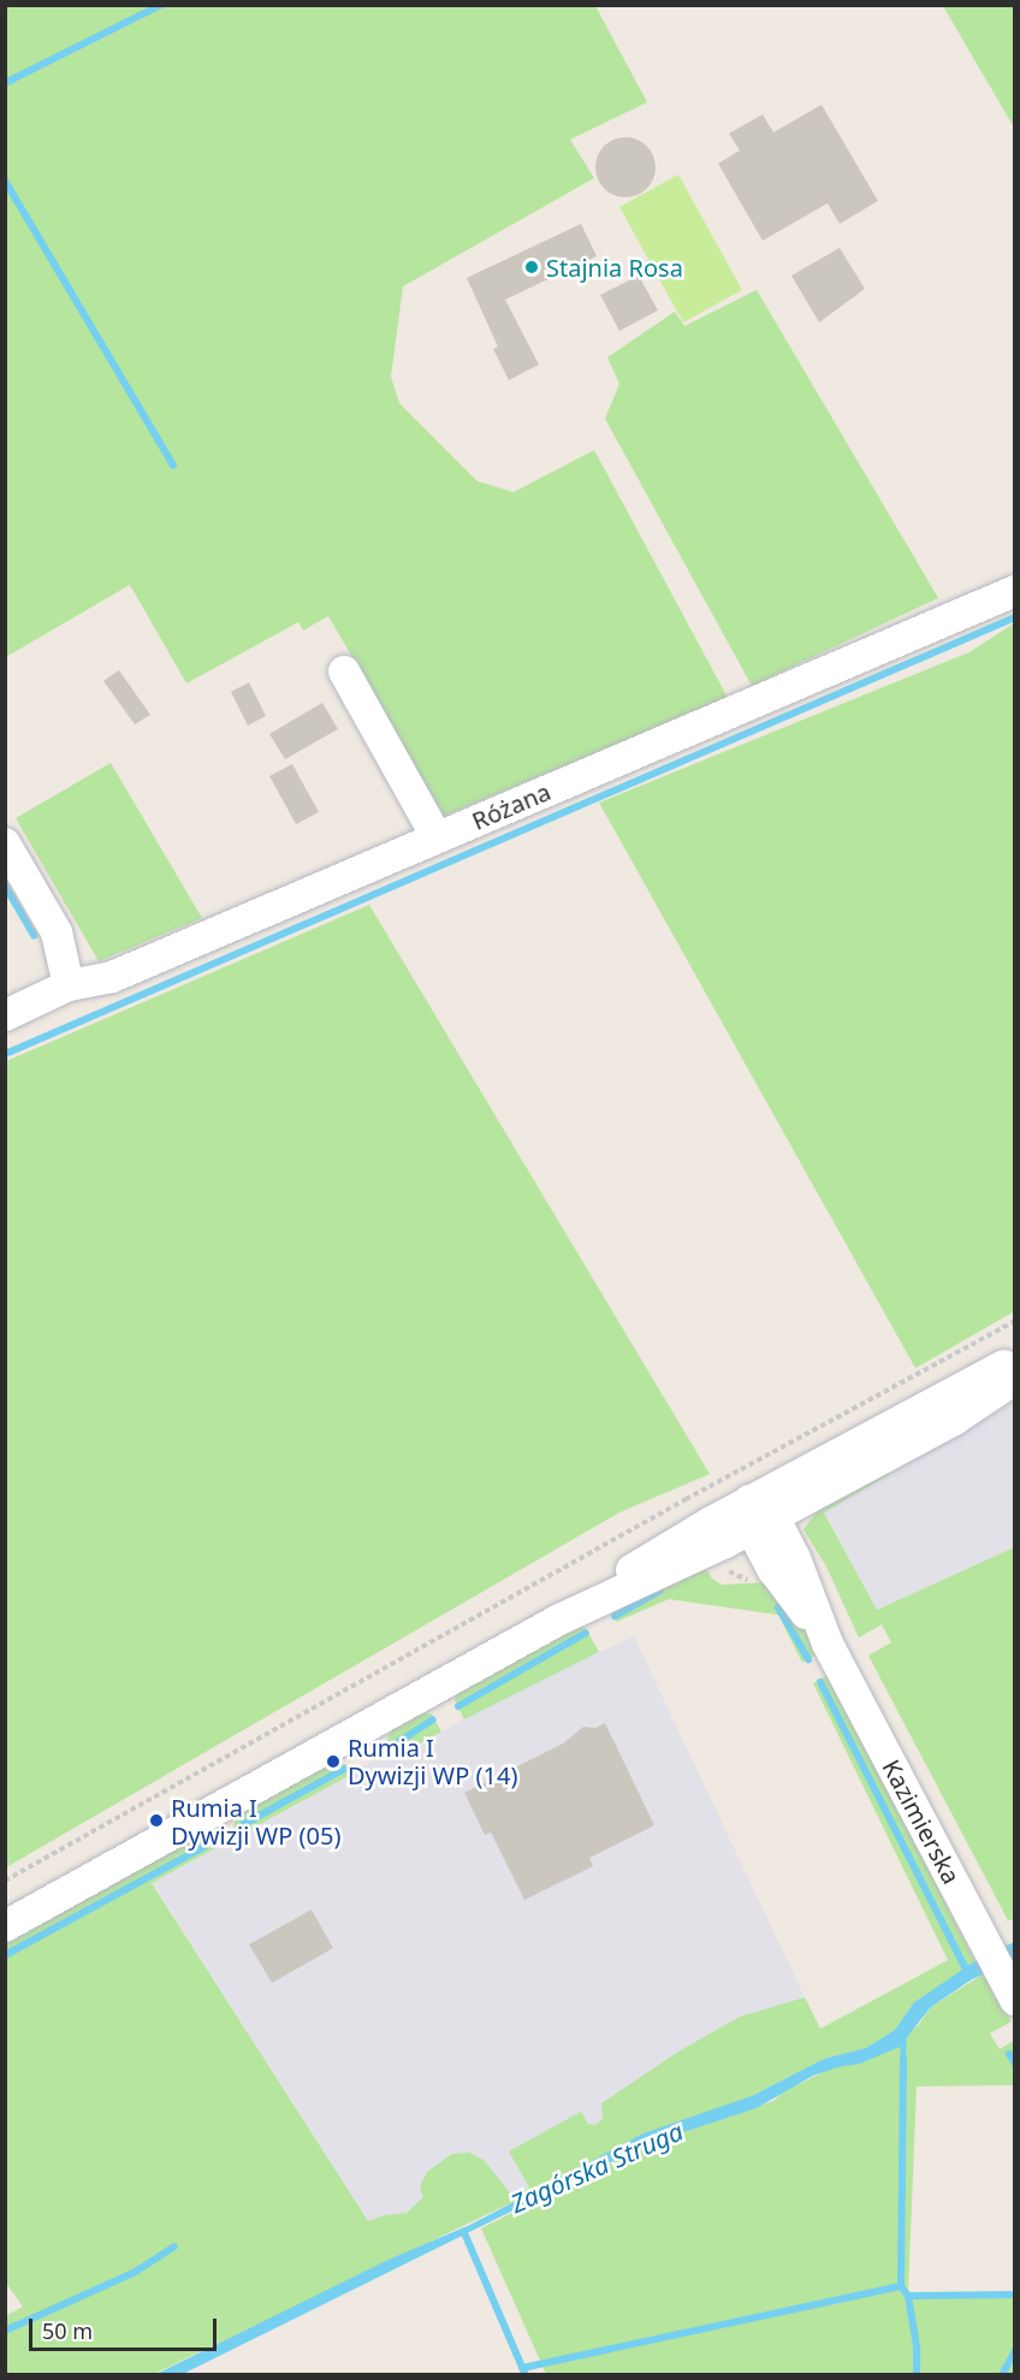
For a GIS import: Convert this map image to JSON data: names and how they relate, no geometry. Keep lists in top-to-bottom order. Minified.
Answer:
{"streets":{"street":["Różana","Kazimierska"]},"water":["Zagórska Struga"],"places":["Stajnia Rosa","Rumia I Dywizji WP (14)","Rumia I Dywizji WP (05)"],"scale_bar":"50 m"}
